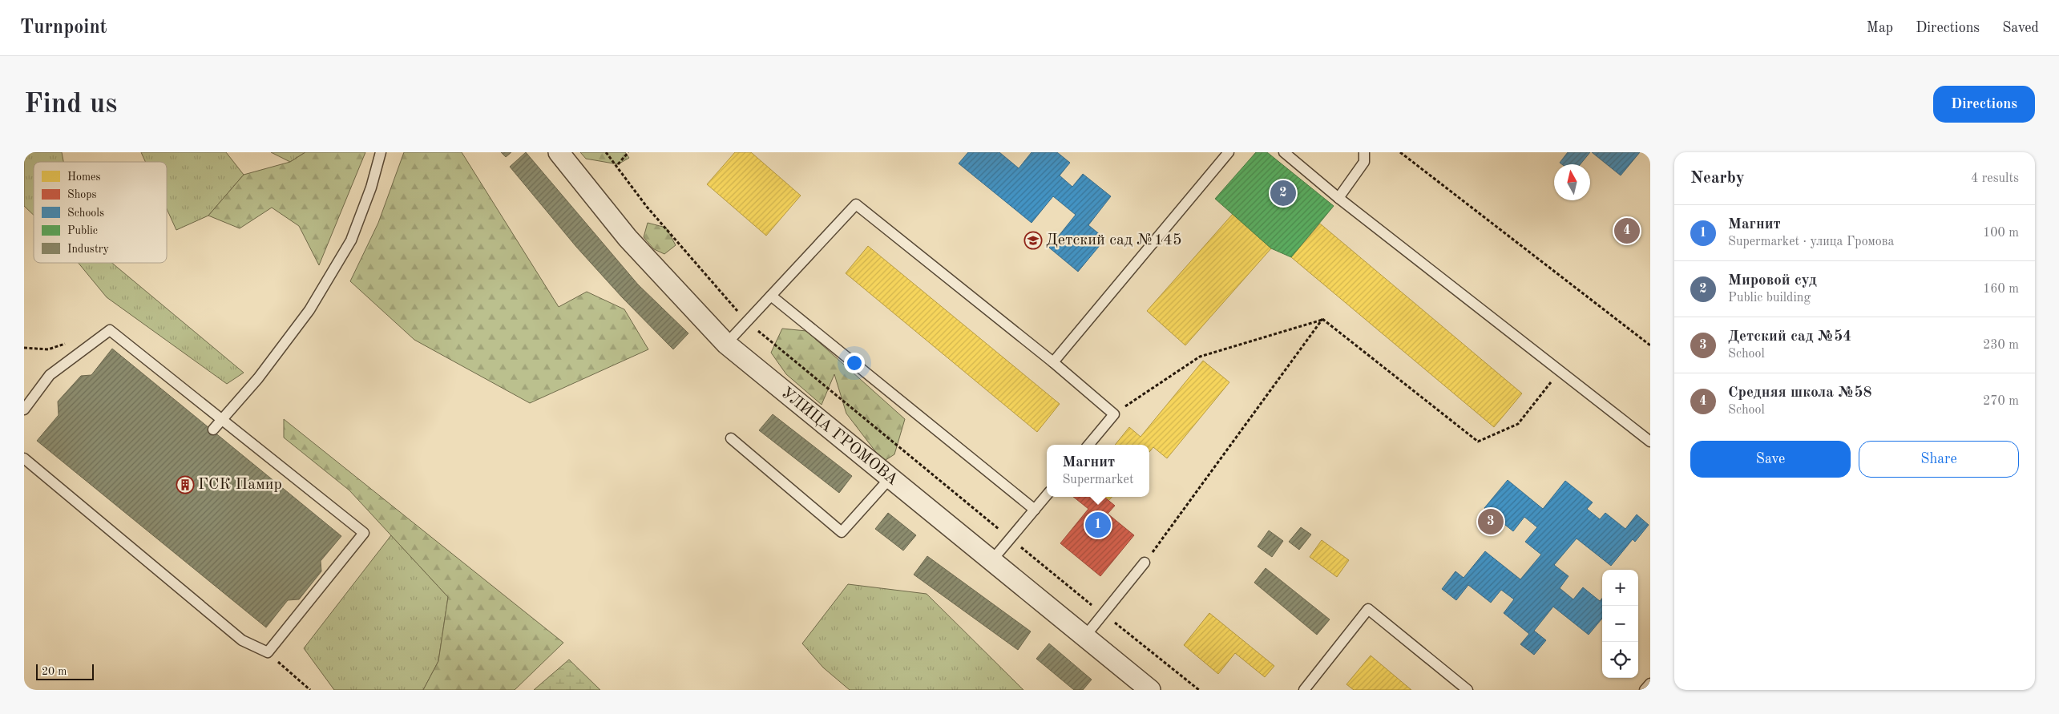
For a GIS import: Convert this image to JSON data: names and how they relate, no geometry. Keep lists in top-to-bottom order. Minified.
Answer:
{"streets":{"street":["УЛИЦА ГРОМОВА"]},"places":{"school or university":["Детский сад №145"],"building":["ГСК Памир"]},"legend":["Homes","Shops","Schools","Public","Industry"],"scale_bar":"20 m","north":"top","page":{"header":"Turnpoint","nav":["Map","Directions","Saved"],"buttons":["Directions",["Save","Share"]],"title":"Find us","heading":["Nearby","4 results"],"pins":["2","4","3","1"],"list":[{"mark":"1","name":"Магнит","note":"Supermarket · улица Громова","value":"100 m"},{"mark":"2","name":"Мировой суд","note":"Public building","value":"160 m"},{"mark":"3","name":"Детский сад №54","note":"School","value":"230 m"},{"mark":"4","name":"Средняя школа №58","note":"School","value":"270 m"}],"popup":["Магнит","Supermarket"],"map_buttons":["+","−"],"scale":"20 m"}}
